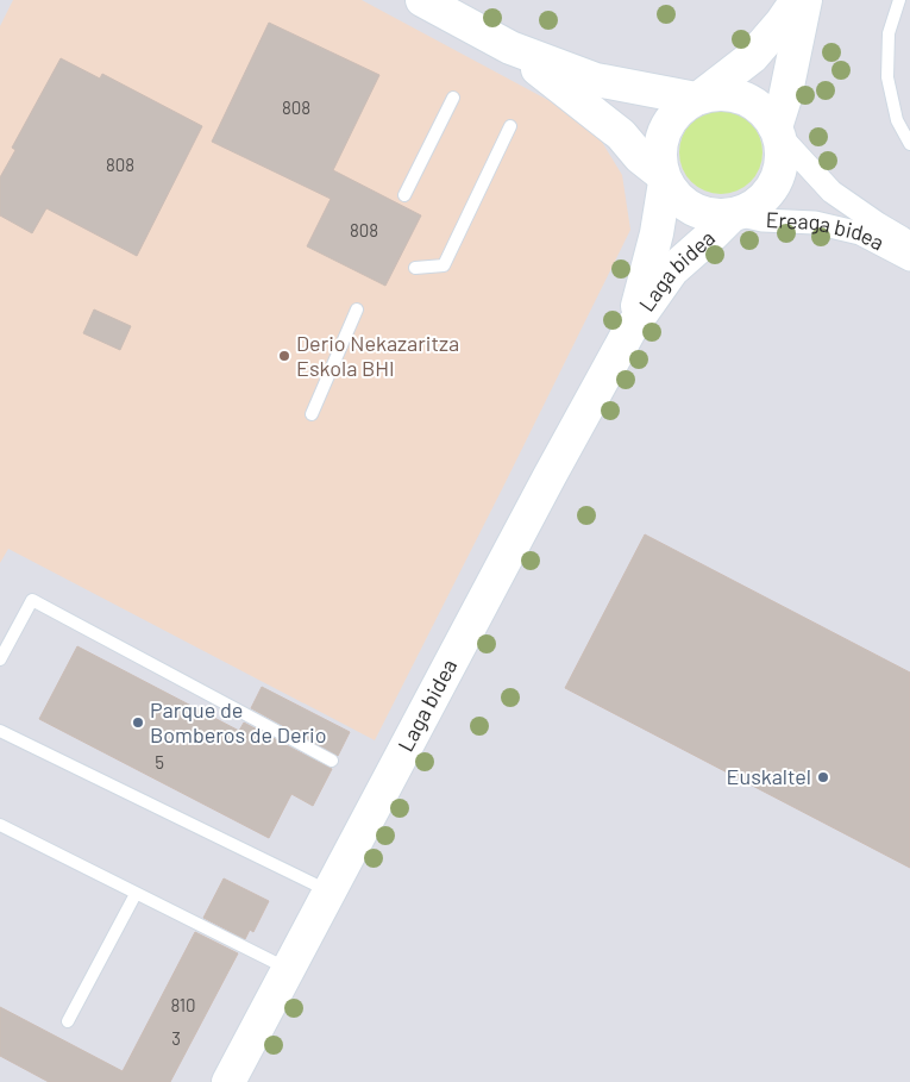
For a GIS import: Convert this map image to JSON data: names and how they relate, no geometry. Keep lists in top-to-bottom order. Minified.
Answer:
{"streets":{"street":["Ereaga bidea","Laga bidea"]},"crossings":[["Ereaga bidea","Laga bidea"]],"places":["Derio Nekazaritza Eskola BHI","Parque de Bomberos de Derio","Euskaltel"],"house_numbers":["808","808","808","5","810","3"]}
